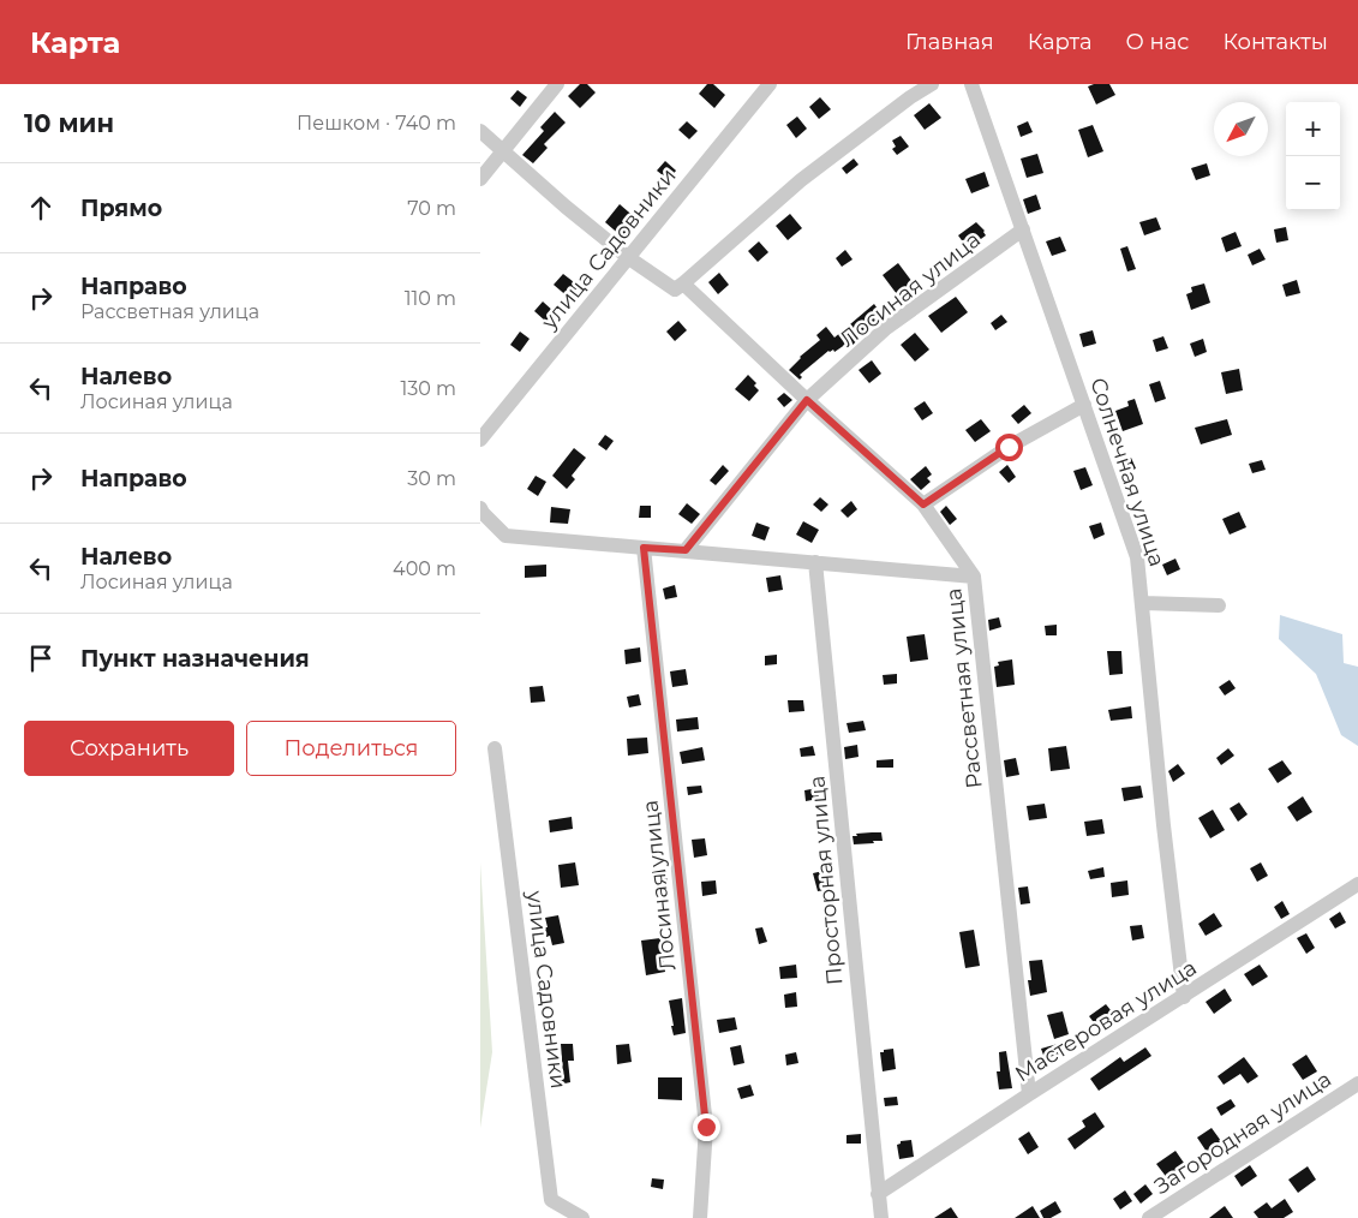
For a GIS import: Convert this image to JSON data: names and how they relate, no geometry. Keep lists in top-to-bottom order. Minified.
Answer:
{"streets":{"street":["улица Садовники","Лосиная улица","Солнечная улица","Рассветная улица","Просторная улица","Мастеровая улица","Загородная улица"]},"crossings":[["Лосиная улица","Солнечная улица"],["Лосиная улица","Рассветная улица"],["Солнечная улица","Мастеровая улица"],["Рассветная улица","Мастеровая улица"],["Просторная улица","Мастеровая улица"]],"north":"bottom left","page":{"header":"Карта","nav":["Главная","Карта","О нас","Контакты"],"heading":["10 мин","Пешком · 740 m"],"map_buttons":["+","−"],"list":[["Прямо","70 m"],["Направо","Рассветная улица","110 m"],["Налево","Лосиная улица","130 m"],["Направо","30 m"],["Налево","Лосиная улица","400 m"],"Пункт назначения"],"buttons":["Сохранить","Поделиться"]}}
